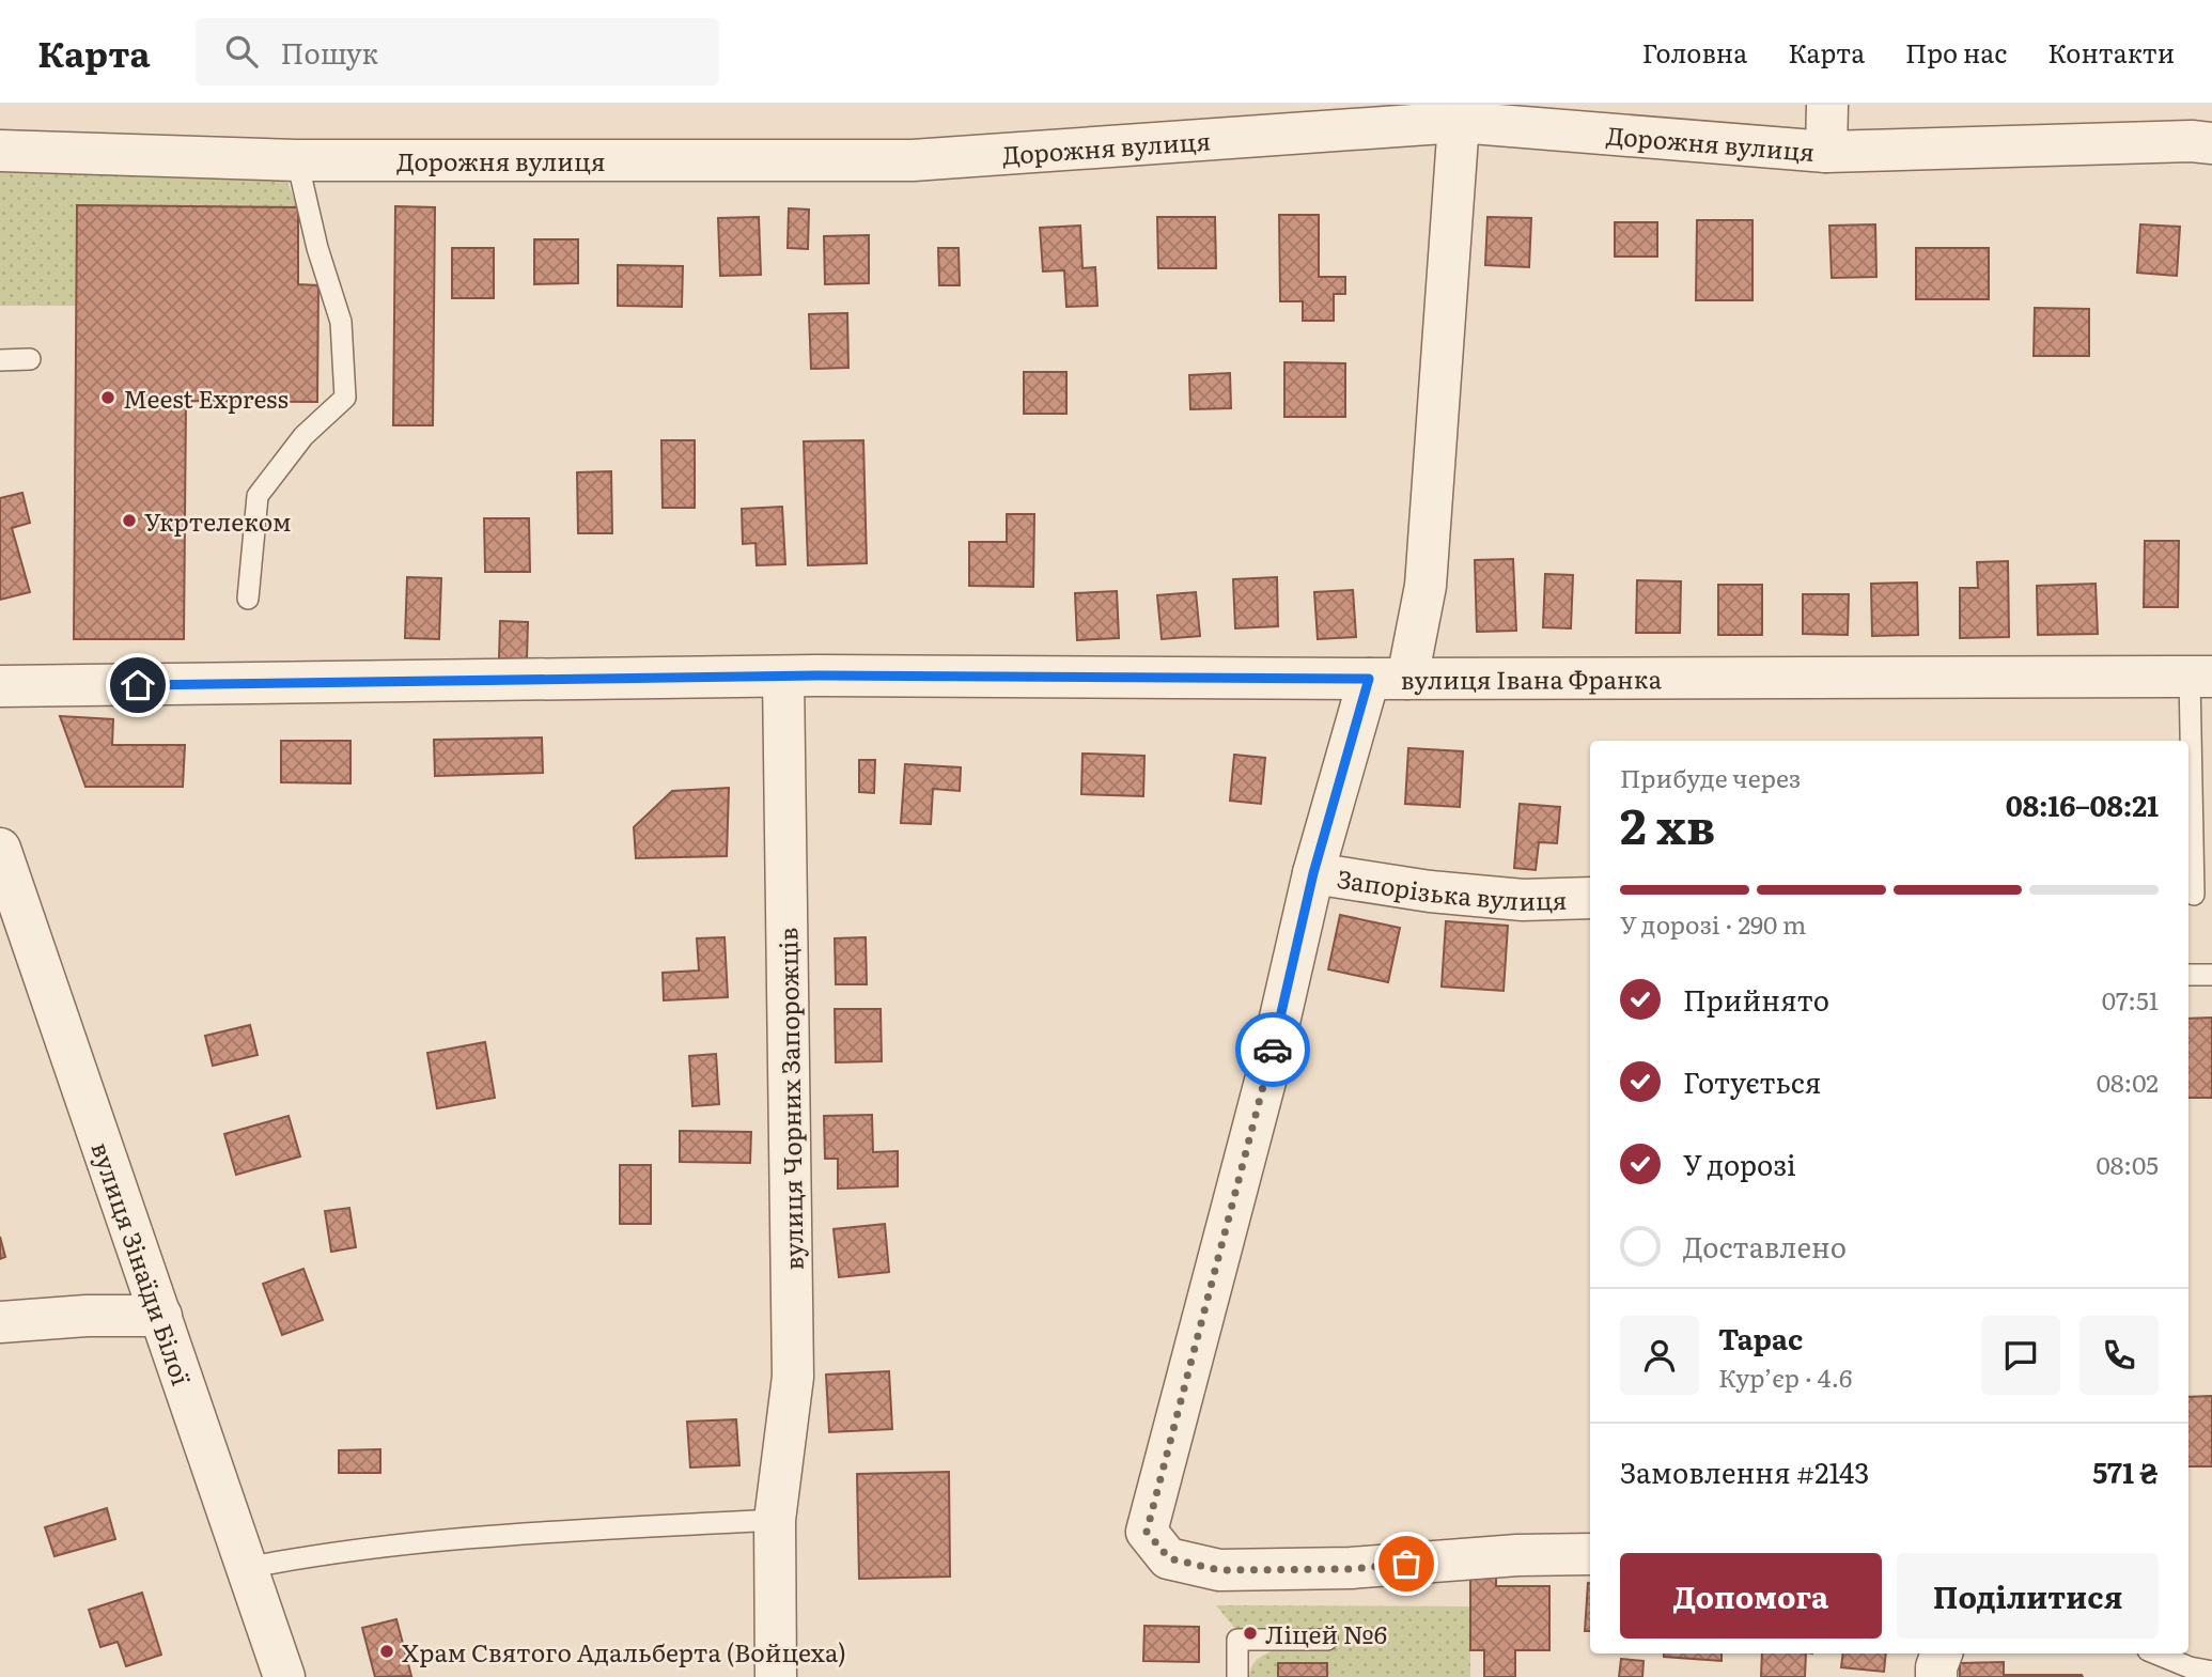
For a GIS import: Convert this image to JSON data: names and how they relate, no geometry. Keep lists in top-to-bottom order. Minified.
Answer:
{"streets":{"street":["Дорожня вулиця","вулиця Івана Франка","Запорізька вулиця","вулиця Чорних Запорожців","вулиця Зінаїди Білої"]},"crossings":[["вулиця Івана Франка","вулиця Чорних Запорожців"]],"places":["Meest Express","Укртелеком","Ліцей №6","Храм Святого Адальберта (Войцеха)"],"page":{"header":"Карта","search":"Пошук","nav":["Головна","Карта","Про нас","Контакти"],"heading":["2 хв","Прибуде через","08:16–08:21"],"panel":["Тарас","Кур’єр · 4.6","Замовлення #2143","571 ₴"],"bar":"У дорозі · 290 m","list":[["Прийнято","07:51"],["Готується","08:02"],["У дорозі","08:05"],"Доставлено"],"buttons":["Допомога","Поділитися"]}}
